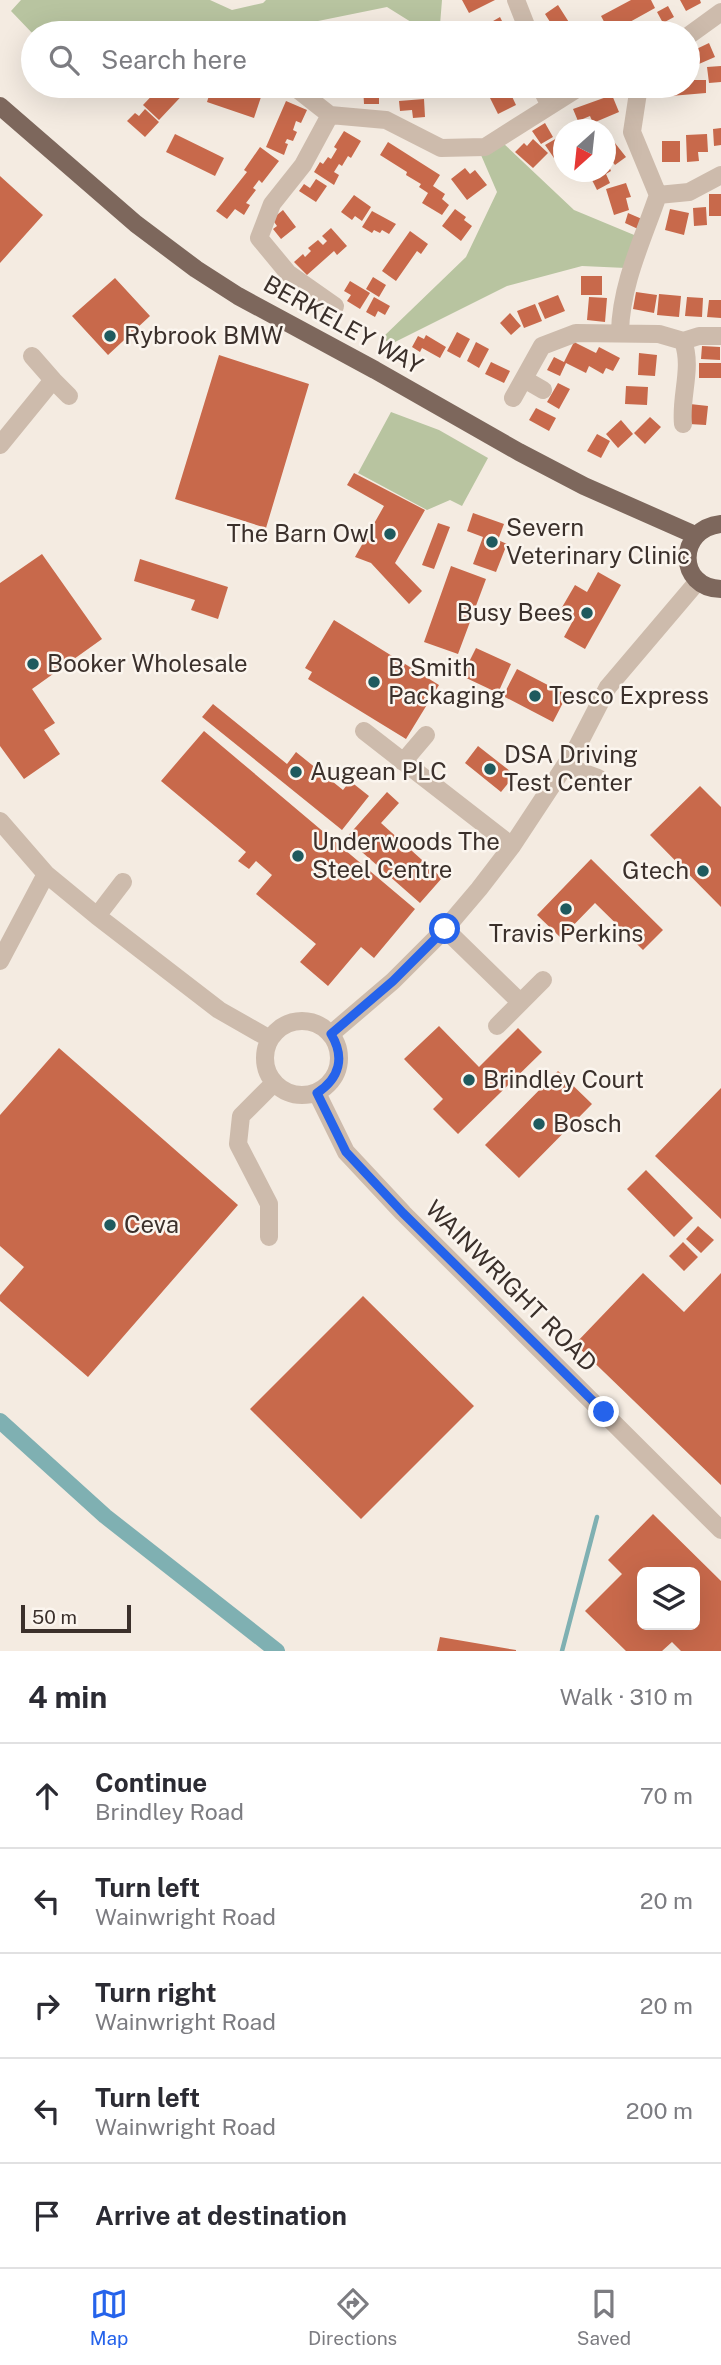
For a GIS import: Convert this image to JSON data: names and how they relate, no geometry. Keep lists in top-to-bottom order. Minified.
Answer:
{"streets":{"main road":["BERKELEY WAY"],"street":["WAINWRIGHT ROAD"]},"places":["Rybrook BMW","The Barn Owl","Severn Veterinary Clinic","Busy Bees","Booker Wholesale","B Smith Packaging","Tesco Express","DSA Driving Test Center","Augean PLC","Underwoods The Steel Centre","Gtech","Travis Perkins","Brindley Court","Bosch","Ceva"],"scale_bar":"50 m","north":"bottom left","page":{"search":"Search here","scale":"50 m","heading":["4 min","Walk · 310 m"],"list":[["Continue","Brindley Road","70 m"],["Turn left","Wainwright Road","20 m"],["Turn right","Wainwright Road","20 m"],["Turn left","Wainwright Road","200 m"],"Arrive at destination"],"nav":["Map","Directions","Saved"]}}
